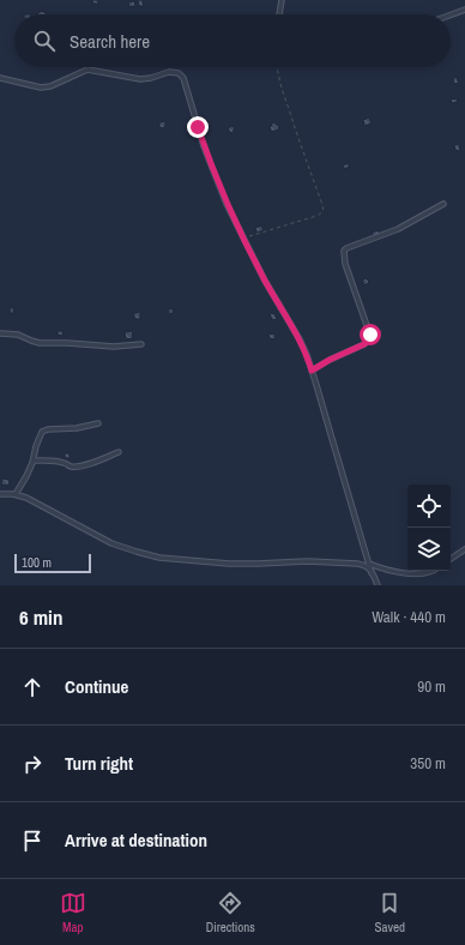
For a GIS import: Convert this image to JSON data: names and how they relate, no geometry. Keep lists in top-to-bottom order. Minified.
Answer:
{"scale_bar":"100 m","page":{"search":"Search here","scale":"100 m","heading":["6 min","Walk · 440 m"],"list":[["Continue","90 m"],["Turn right","350 m"],"Arrive at destination"],"nav":["Map","Directions","Saved"]}}
